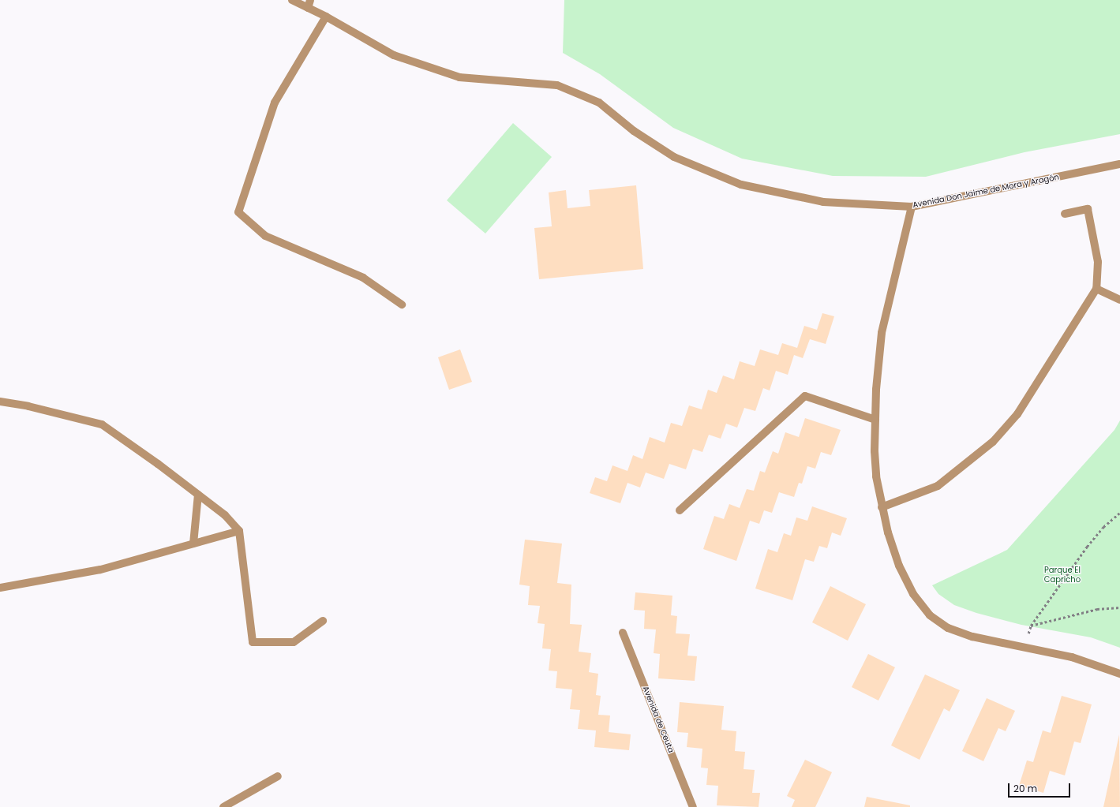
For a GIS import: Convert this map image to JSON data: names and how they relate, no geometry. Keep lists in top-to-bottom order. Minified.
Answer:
{"streets":{"street":["Avenida Don Jaime de Mora y Aragón","Avenida de Ceuta"]},"parks":["Parque El Capricho"],"scale_bar":"20 m"}
